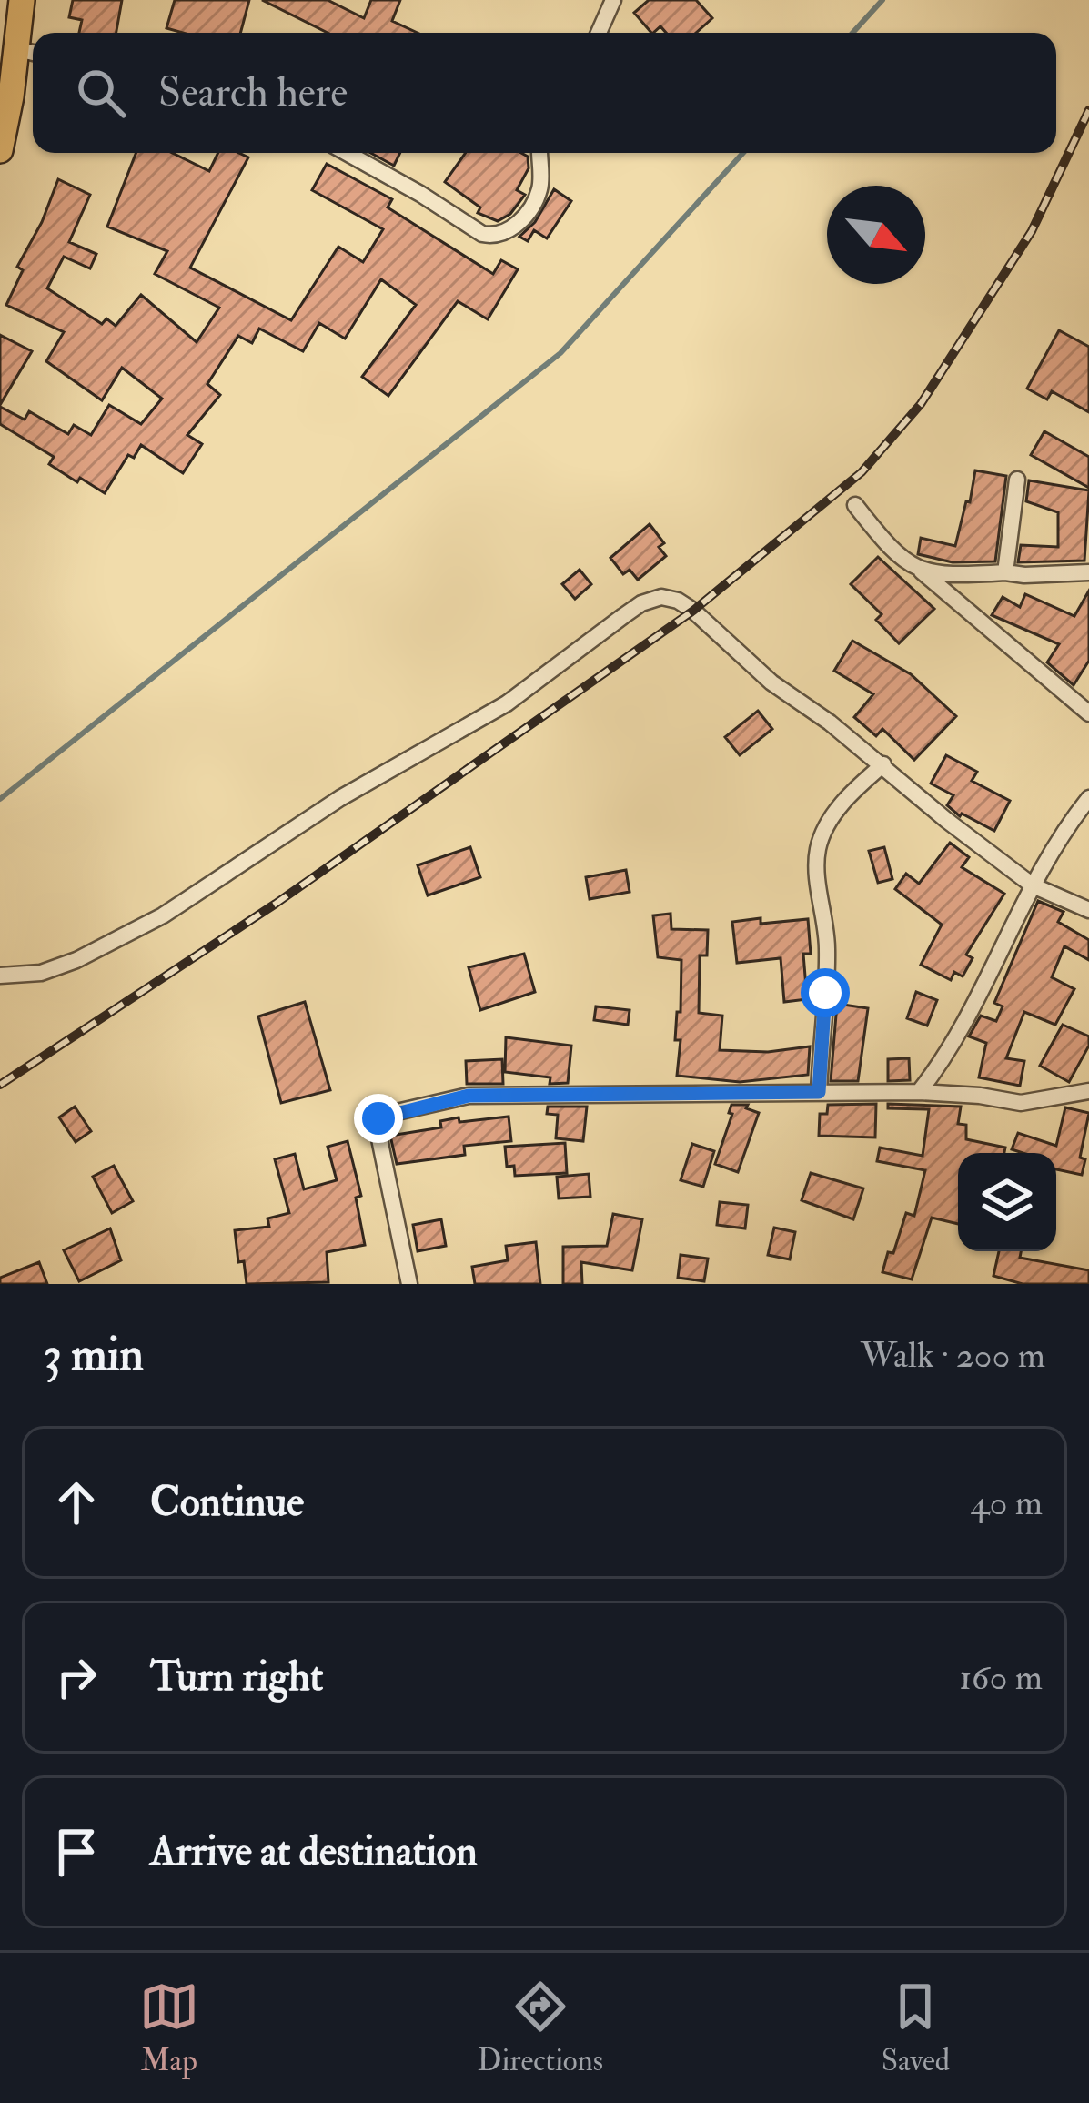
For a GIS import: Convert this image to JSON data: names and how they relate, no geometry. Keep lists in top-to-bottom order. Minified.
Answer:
{"north":"bottom right","page":{"search":"Search here","heading":["3 min","Walk · 200 m"],"list":[["Continue","40 m"],["Turn right","160 m"],"Arrive at destination"],"nav":["Map","Directions","Saved"]}}
